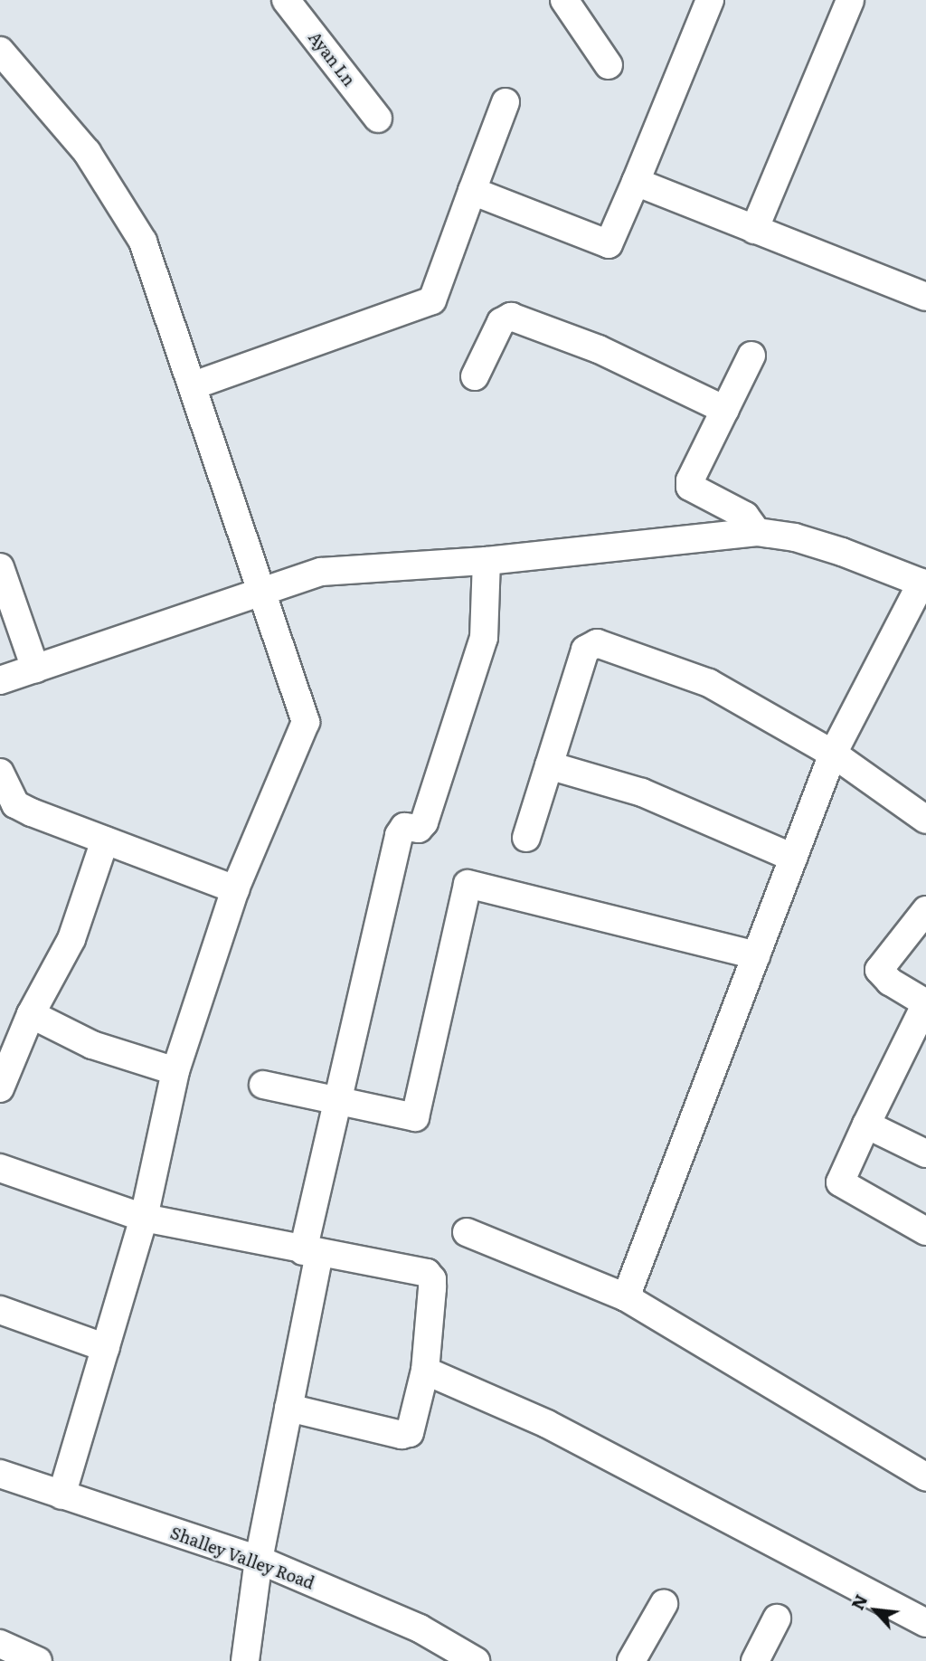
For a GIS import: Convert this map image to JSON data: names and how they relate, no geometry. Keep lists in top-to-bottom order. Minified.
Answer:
{"streets":{"street":["Ayan Ln","Shalley Valley Road"]},"north":"top left"}
